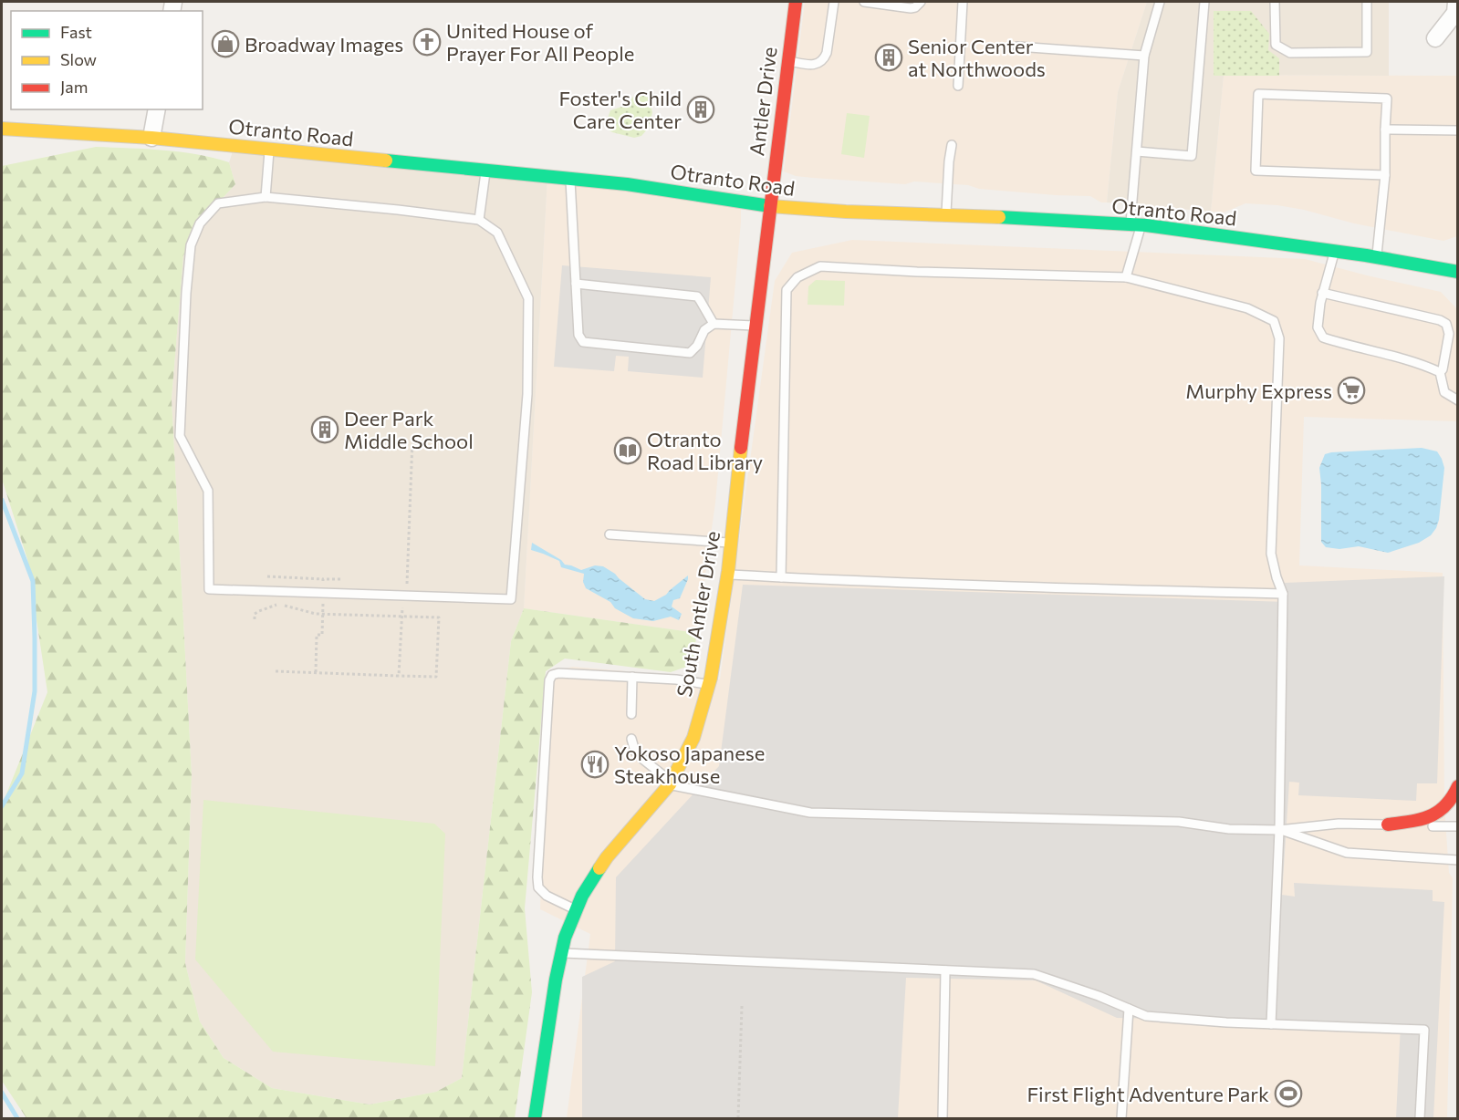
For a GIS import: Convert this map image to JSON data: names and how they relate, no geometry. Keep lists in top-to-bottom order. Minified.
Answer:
{"streets":{"main road":["Antler Drive","Otranto Road","South Antler Drive"]},"crossings":[["Antler Drive","Otranto Road"],["Antler Drive","South Antler Drive"],["Otranto Road","South Antler Drive"]],"places":{"church":["United House of Prayer For All People"],"shop":["Broadway Images"],"building":["Senior Center at Northwoods","Foster's Child Care Center","Deer Park Middle School"],"supermarket":["Murphy Express"],"library":["Otranto Road Library"],"restaurant":["Yokoso Japanese Steakhouse"],"sports":["First Flight Adventure Park"]},"legend":["Fast","Slow","Jam"]}
